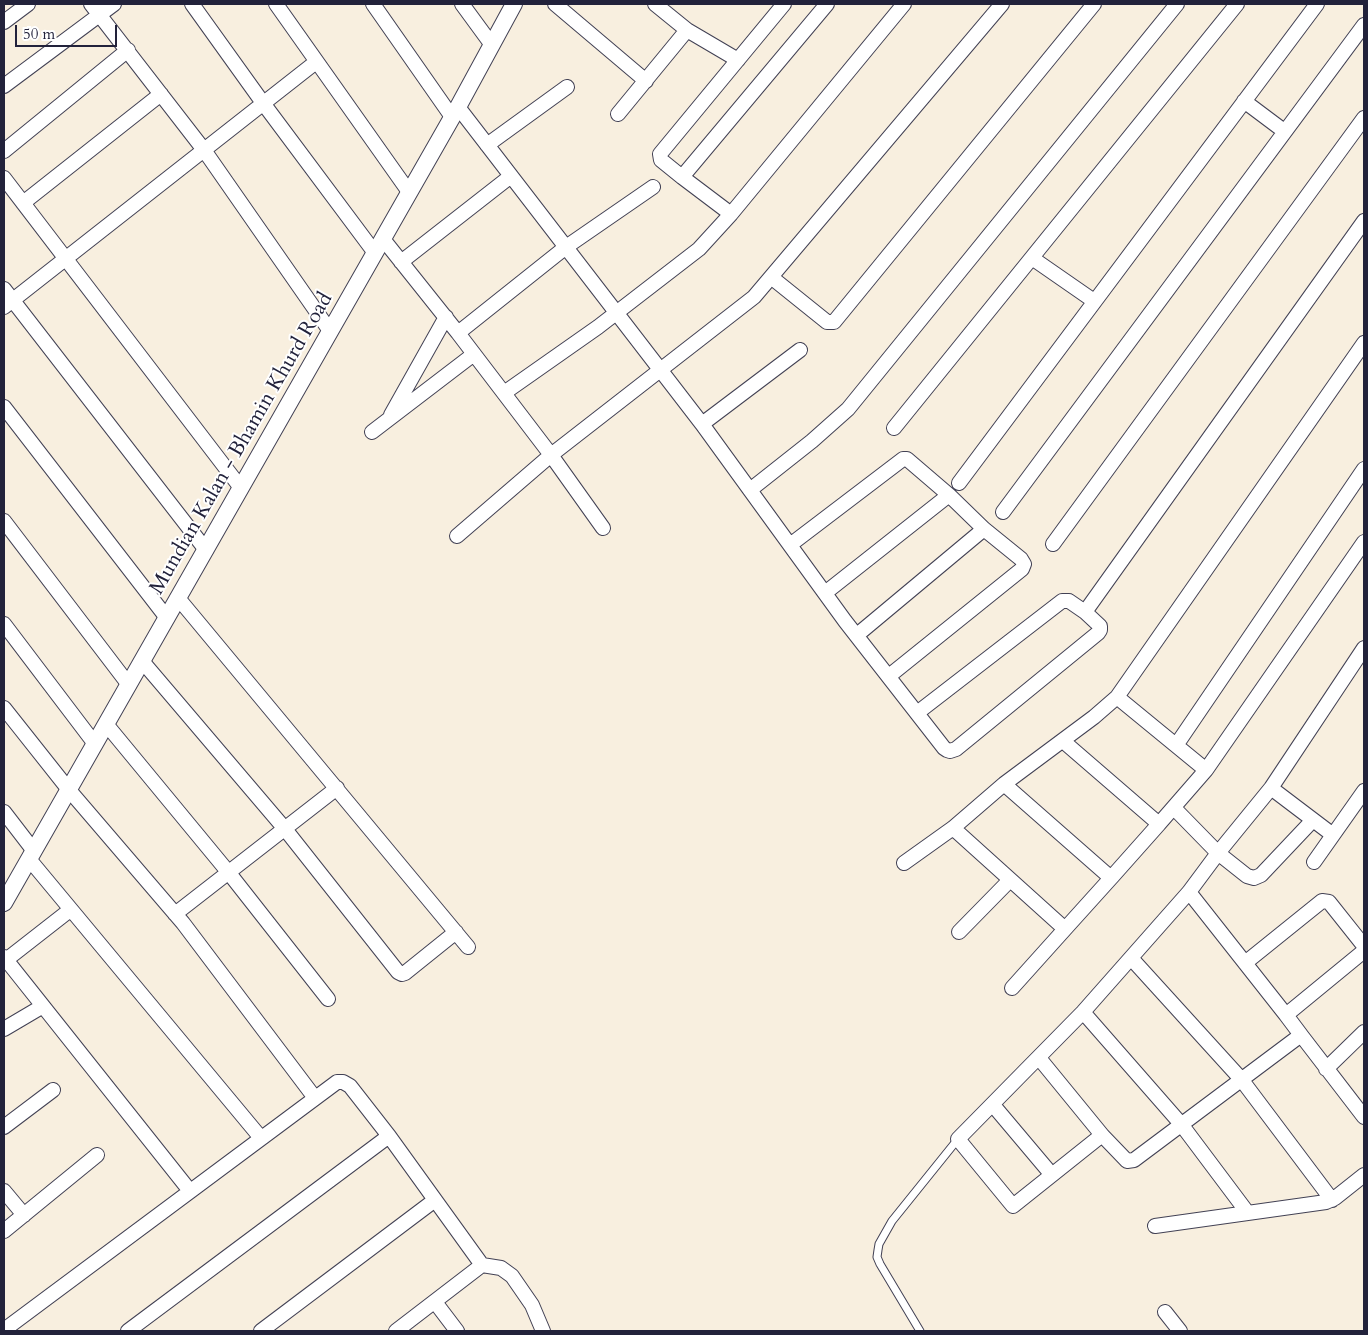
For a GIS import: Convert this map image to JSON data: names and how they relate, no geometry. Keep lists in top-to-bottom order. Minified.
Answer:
{"streets":{"street":["Mundian Kalan - Bhamin Khurd Road"]},"scale_bar":"50 m"}
